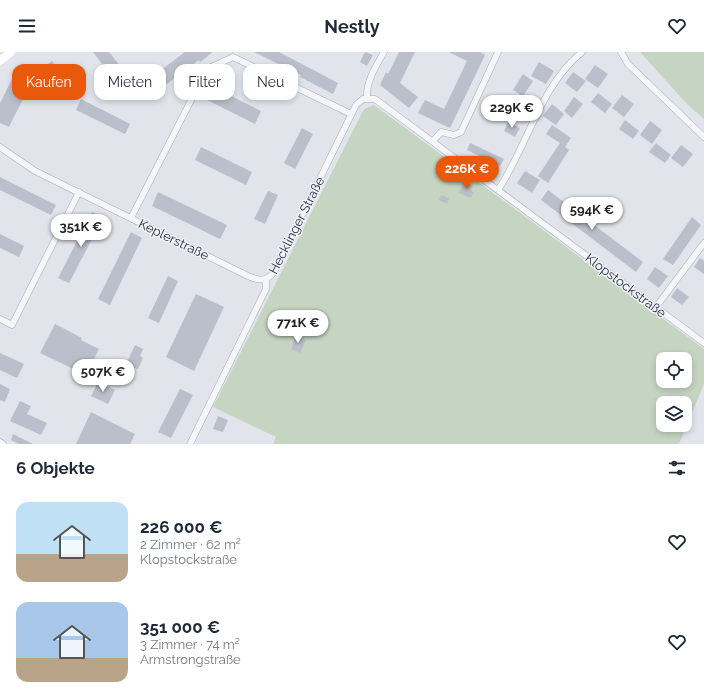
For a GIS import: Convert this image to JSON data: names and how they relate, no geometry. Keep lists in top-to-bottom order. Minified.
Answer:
{"streets":{"street":["Hecklinger Straße","Keplerstraße","Klopstockstraße"]},"crossings":[["Hecklinger Straße","Keplerstraße"],["Hecklinger Straße","Klopstockstraße"]],"page":{"header":"Nestly","chip":["Kaufen","Mieten","Filter","Neu"],"price":["229K €","226K €","594K €","351K €","771K €","507K €"],"heading":"6 Objekte","list":[{"name":"226 000 €","note":"2 Zimmer · 62 m² · Klopstockstraße"},{"name":"351 000 €","note":"3 Zimmer · 74 m² · Armstrongstraße"}]}}
